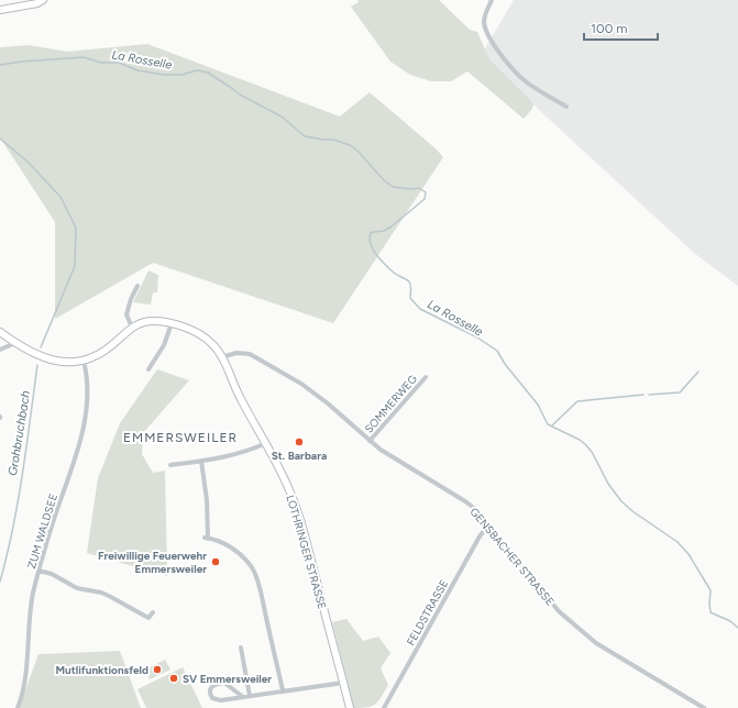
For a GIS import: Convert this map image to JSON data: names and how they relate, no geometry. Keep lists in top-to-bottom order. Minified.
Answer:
{"streets":{"main road":["LOTHRINGER STRASSE"],"street":["SOMMERWEG","ZUM WALDSEE","GENSBACHER STRASSE","FELDSTRASSE"]},"crossings":[["SOMMERWEG","GENSBACHER STRASSE"],["LOTHRINGER STRASSE","GENSBACHER STRASSE"],["GENSBACHER STRASSE","FELDSTRASSE"]],"districts":["EMMERSWEILER"],"water":["La Rosselle","Grohbruchbach"],"places":["St. Barbara","Freiwillige Feuerwehr Emmersweiler","Mutlifunktionsfeld","SV Emmersweiler"],"scale_bar":"100 m"}
